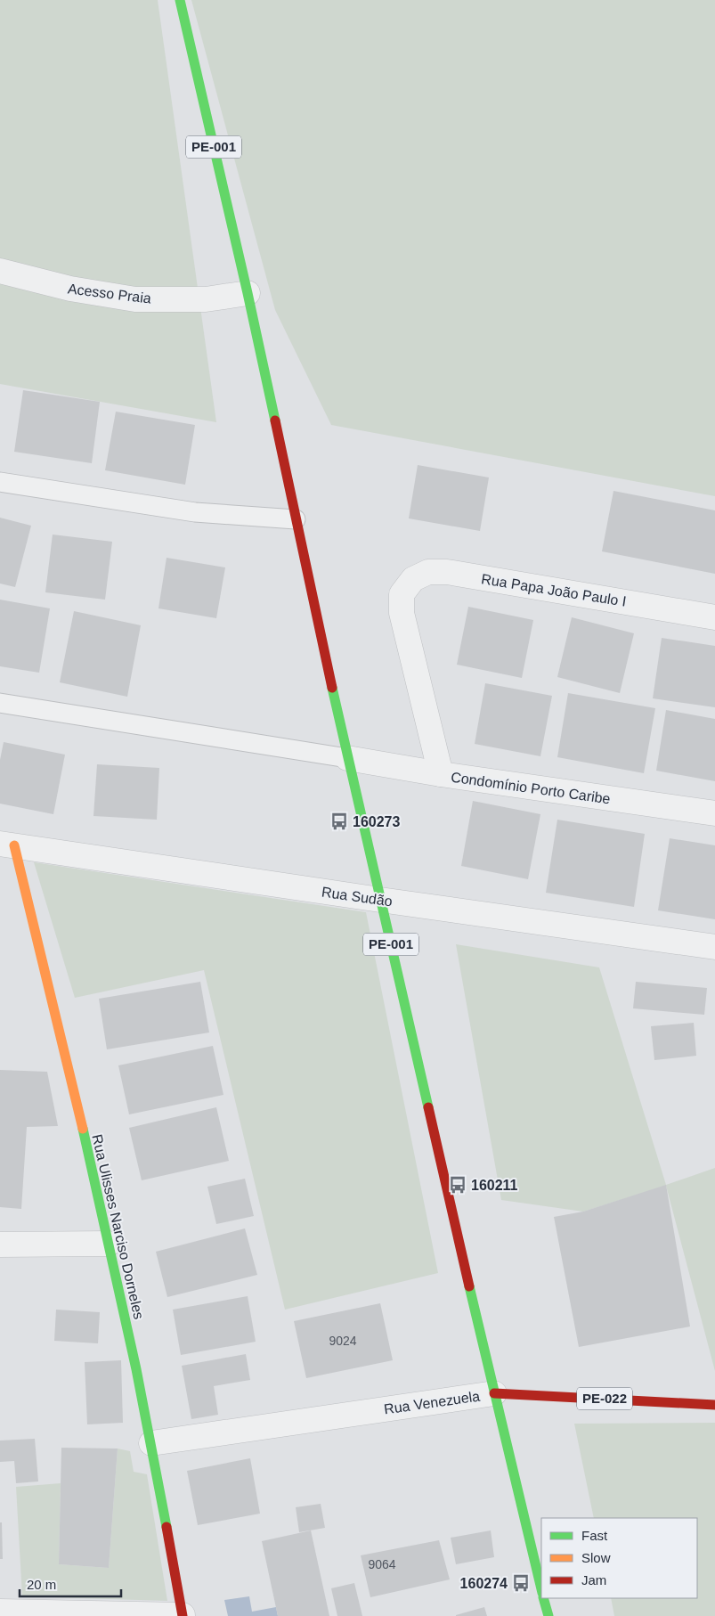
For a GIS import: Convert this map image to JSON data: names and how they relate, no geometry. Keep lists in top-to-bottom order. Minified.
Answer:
{"streets":{"main road":["PE-001","Rua Ulisses Narciso Dorneles","PE-022","Rua Venezuela"],"street":["Acesso Praia","Rua Papa João Paulo I","Condomínio Porto Caribe","Rua Sudão"]},"crossings":[["PE-001","Acesso Praia"],["PE-001","Condomínio Porto Caribe"],["PE-001","Rua Sudão"],["PE-001","Rua Venezuela"],["Rua Papa João Paulo I","Condomínio Porto Caribe"],["Rua Sudão","Rua Ulisses Narciso Dorneles"],["Rua Ulisses Narciso Dorneles","Rua Venezuela"]],"places":{"bus stop":["160273","160211","160274"]},"house_numbers":["9024","9064"],"legend":["Fast","Slow","Jam"],"scale_bar":"20 m"}
